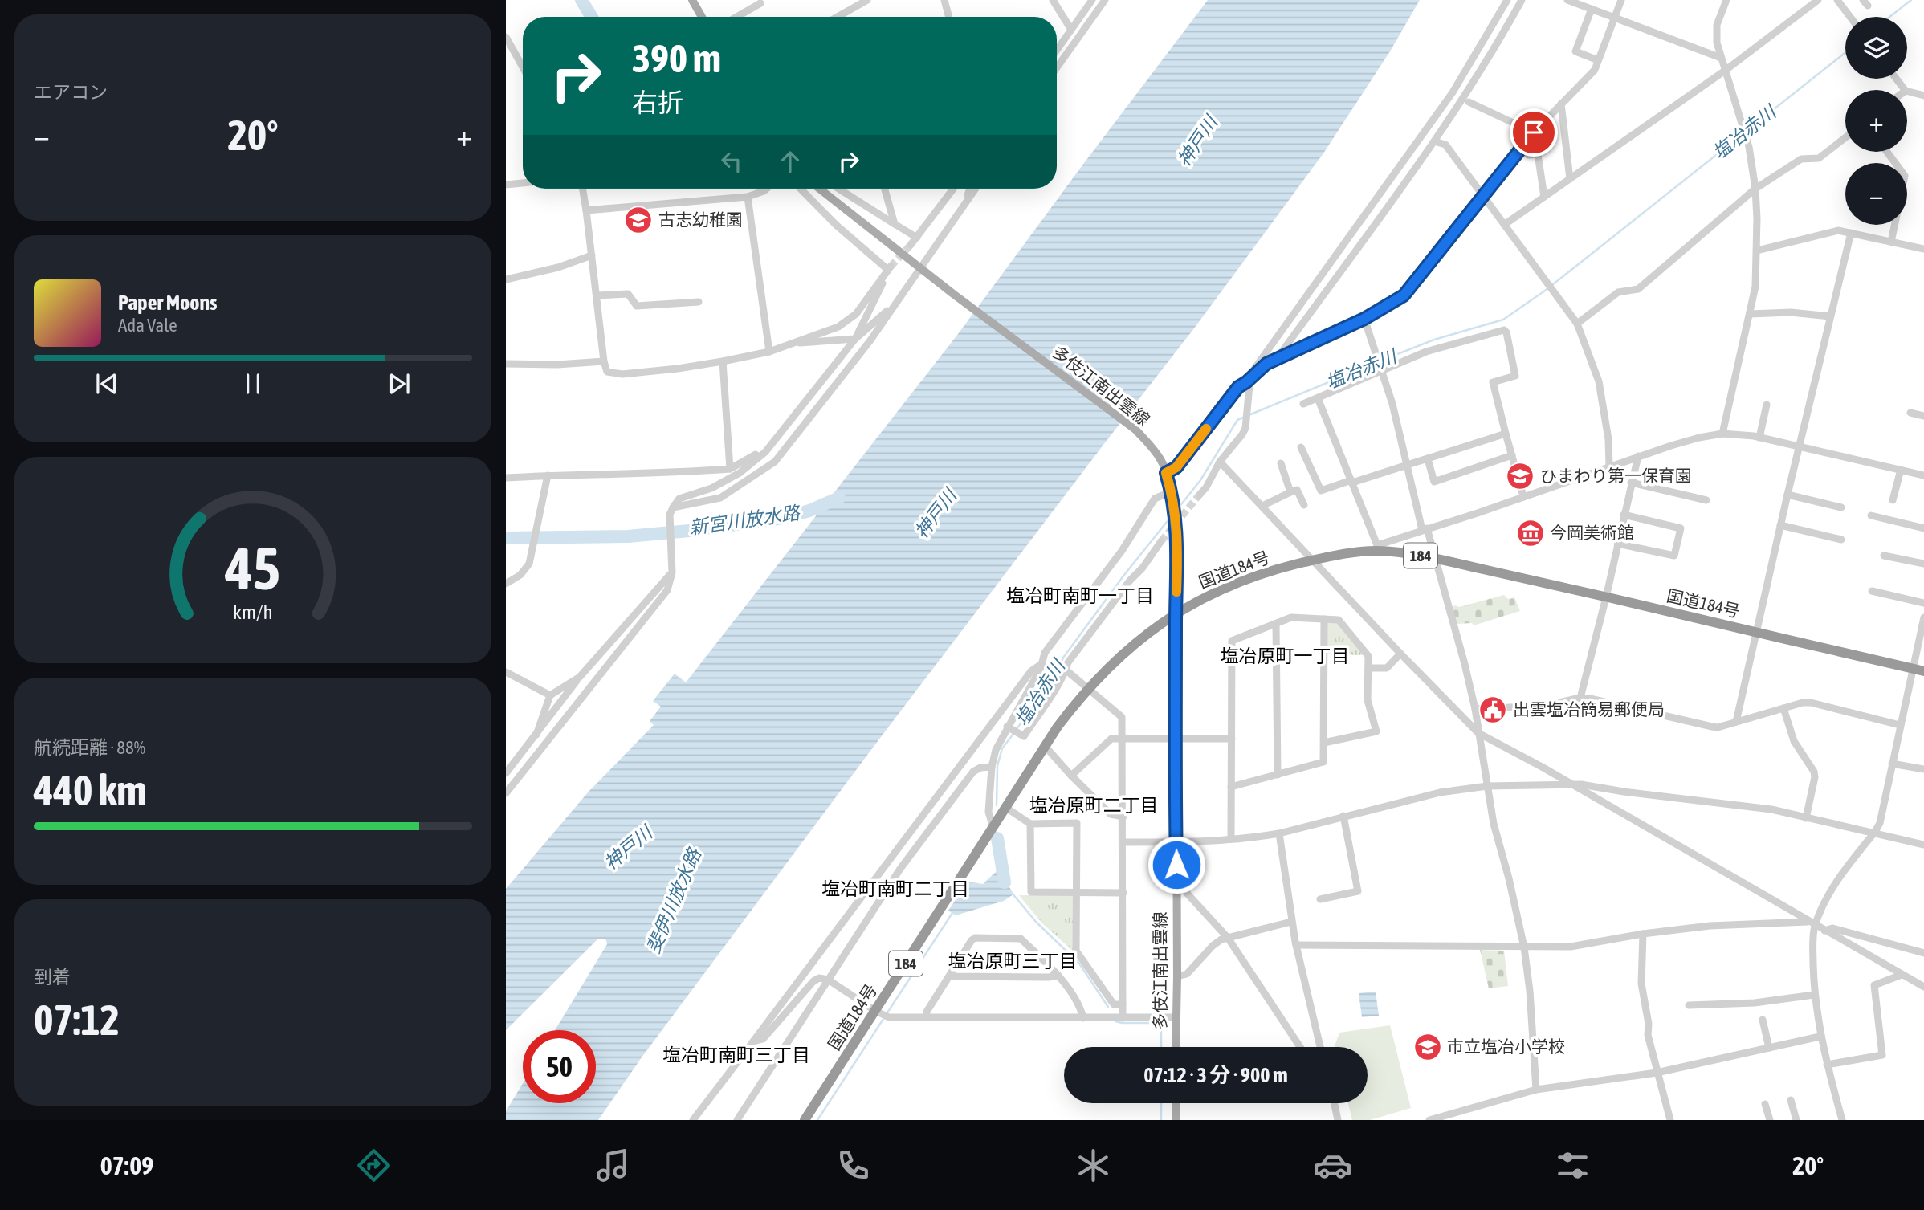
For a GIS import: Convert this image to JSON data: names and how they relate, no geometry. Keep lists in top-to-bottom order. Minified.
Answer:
{"streets":{"highway":["184","国道184号"],"main road":["多伎江南出雲線"]},"crossings":[["多伎江南出雲線","国道184号"]],"districts":["塩冶町南町一丁目","塩冶原町一丁目","塩冶原町二丁目","塩冶町南町二丁目","塩冶原町三丁目","塩冶町南町三丁目"],"water":["塩冶赤川","神戸川","新宮川放水路","斐伊川放水路"],"places":{"school or university":["古志幼稚園","ひまわり第一保育園","市立塩冶小学校"],"museum":["今岡美術館"],"public building":["出雲塩冶簡易郵便局"]},"page":{"tile":["エアコン",["航続距離 · 88%","440 km"],["到着","07:12"]],"map_buttons":["+","−"],"turn":["390 m","右折"],"heat":["−","20°","+"],"song":["Paper Moons","Ada Vale"],"limit":"50","trip":"07:12 · 3 分 · 900 m","tabs":["07:09","20°"],"gauge":["45","km/h"]}}
